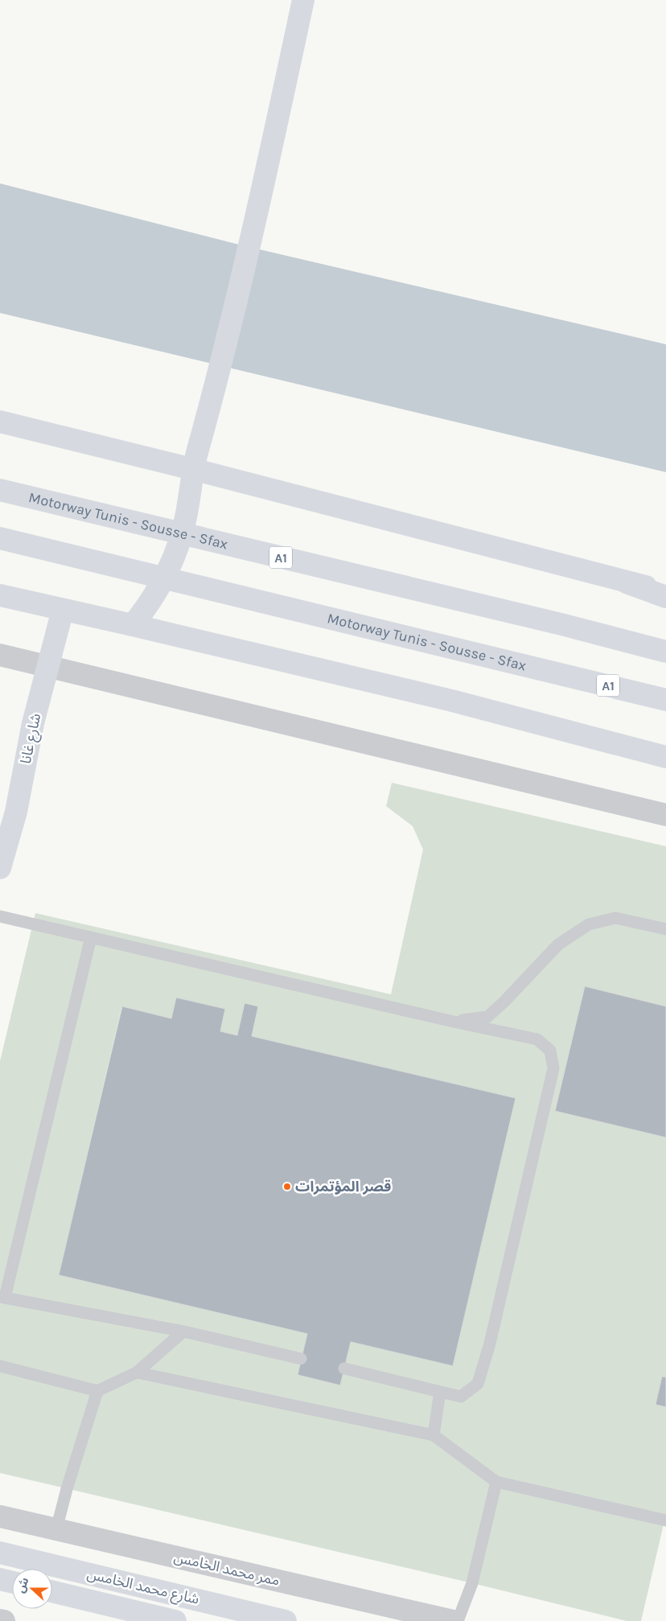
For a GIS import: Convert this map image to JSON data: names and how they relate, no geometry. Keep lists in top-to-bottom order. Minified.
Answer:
{"streets":{"main road":["Motorway Tunis - Sousse - Sfax","A1","شارع غانا","شارع محمد الخامس"],"street":["ممر محمد الخامس"]},"places":["قصر المؤتمرات"],"north":"left"}
